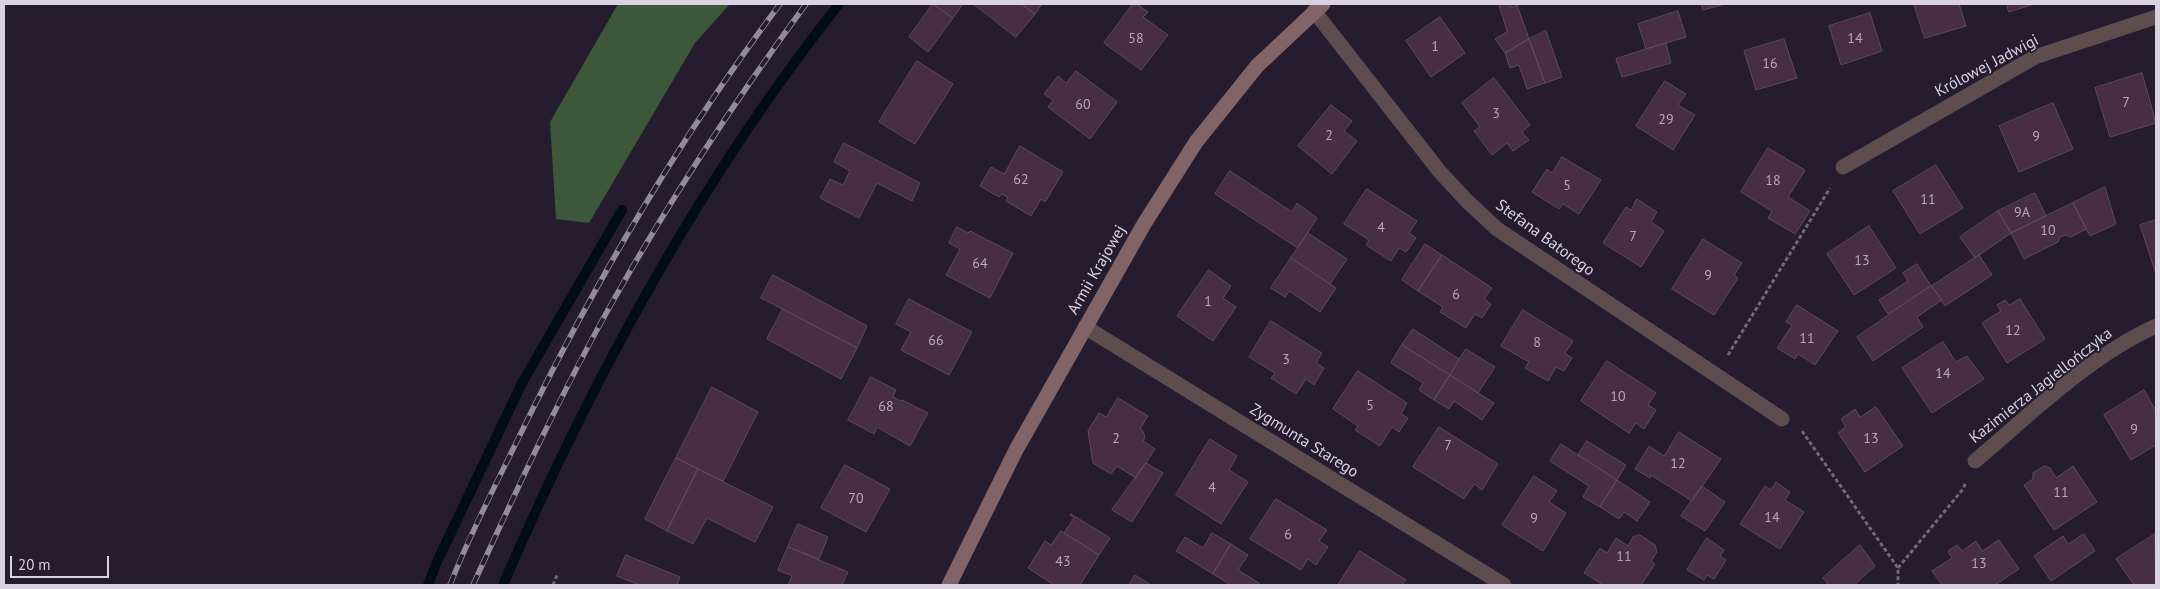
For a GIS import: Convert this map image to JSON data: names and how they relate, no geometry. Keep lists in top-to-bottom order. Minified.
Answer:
{"streets":{"street":["Królowej Jadwigi","Stefana Batorego","Armii Krajowej","Kazimierza Jagiellończyka","Zygmunta Starego"]},"crossings":[["Stefana Batorego","Armii Krajowej"],["Armii Krajowej","Zygmunta Starego"]],"house_numbers":["58","14","1","16","7","60","3","29","2","9","62","18","5","11","9A","4","10","7","13","64","9","6","1","12","11","66","8","3","14","10","5","68","9","2","13","7","12","4","11","70","14","9","6","11","43","13"],"scale_bar":"20 m"}
